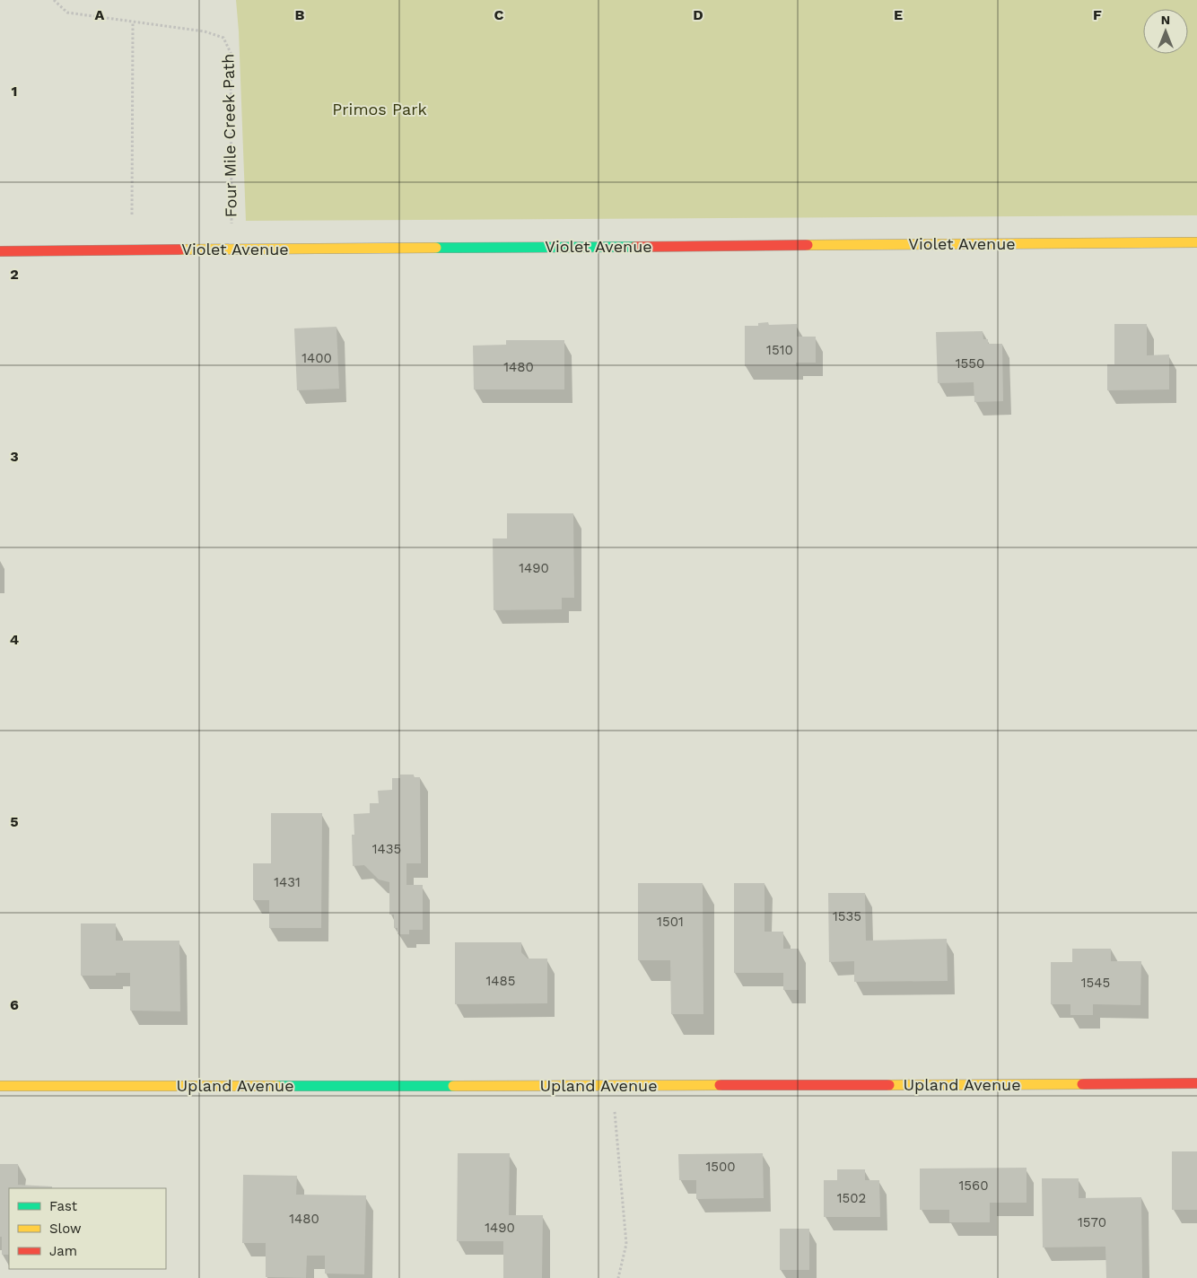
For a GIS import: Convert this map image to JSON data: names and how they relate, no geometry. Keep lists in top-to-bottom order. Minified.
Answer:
{"streets":{"street":["Violet Avenue","Upland Avenue"],"path":["Four Mile Creek Path"]},"crossings":[["Four Mile Creek Path","Violet Avenue"]],"parks":["Primos Park"],"house_numbers":["1510","1400","1550","1480","1490","1435","1431","1535","1501","1485","1545","1500","1560","1502","1480","1570","1490"],"legend":["Fast","Slow","Jam"],"north":"top","grid":{"columns":["A","B","C","D","E","F"],"rows":["1","2","3","4","5","6"]}}
